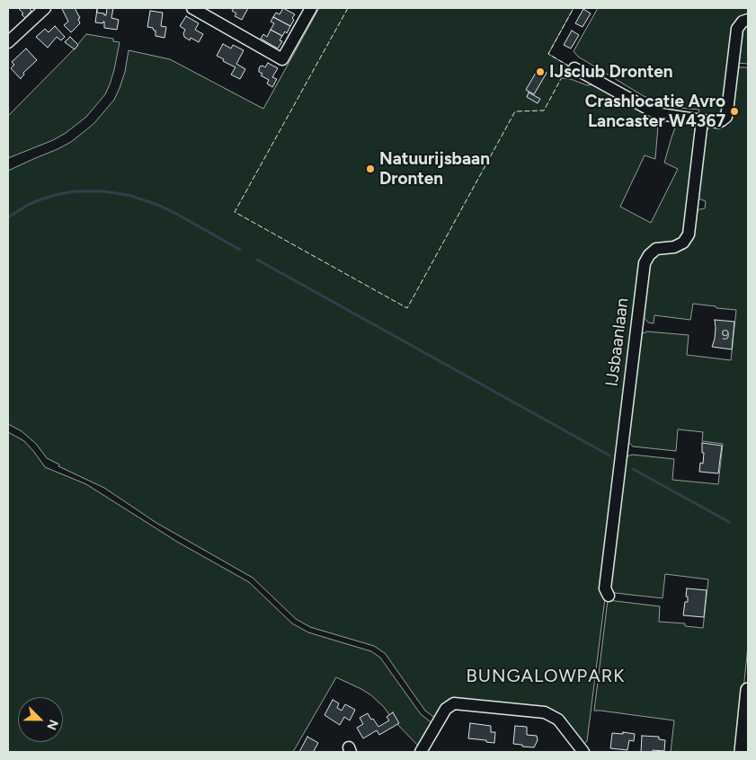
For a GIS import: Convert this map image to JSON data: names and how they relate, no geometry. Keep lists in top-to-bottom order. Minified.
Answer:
{"streets":{"street":["IJsbaanlaan"]},"districts":["BUNGALOWPARK"],"places":["IJsclub Dronten","Crashlocatie Avro Lancaster W4367","Natuurijsbaan Dronten"],"house_numbers":["9"],"north":"bottom right"}
